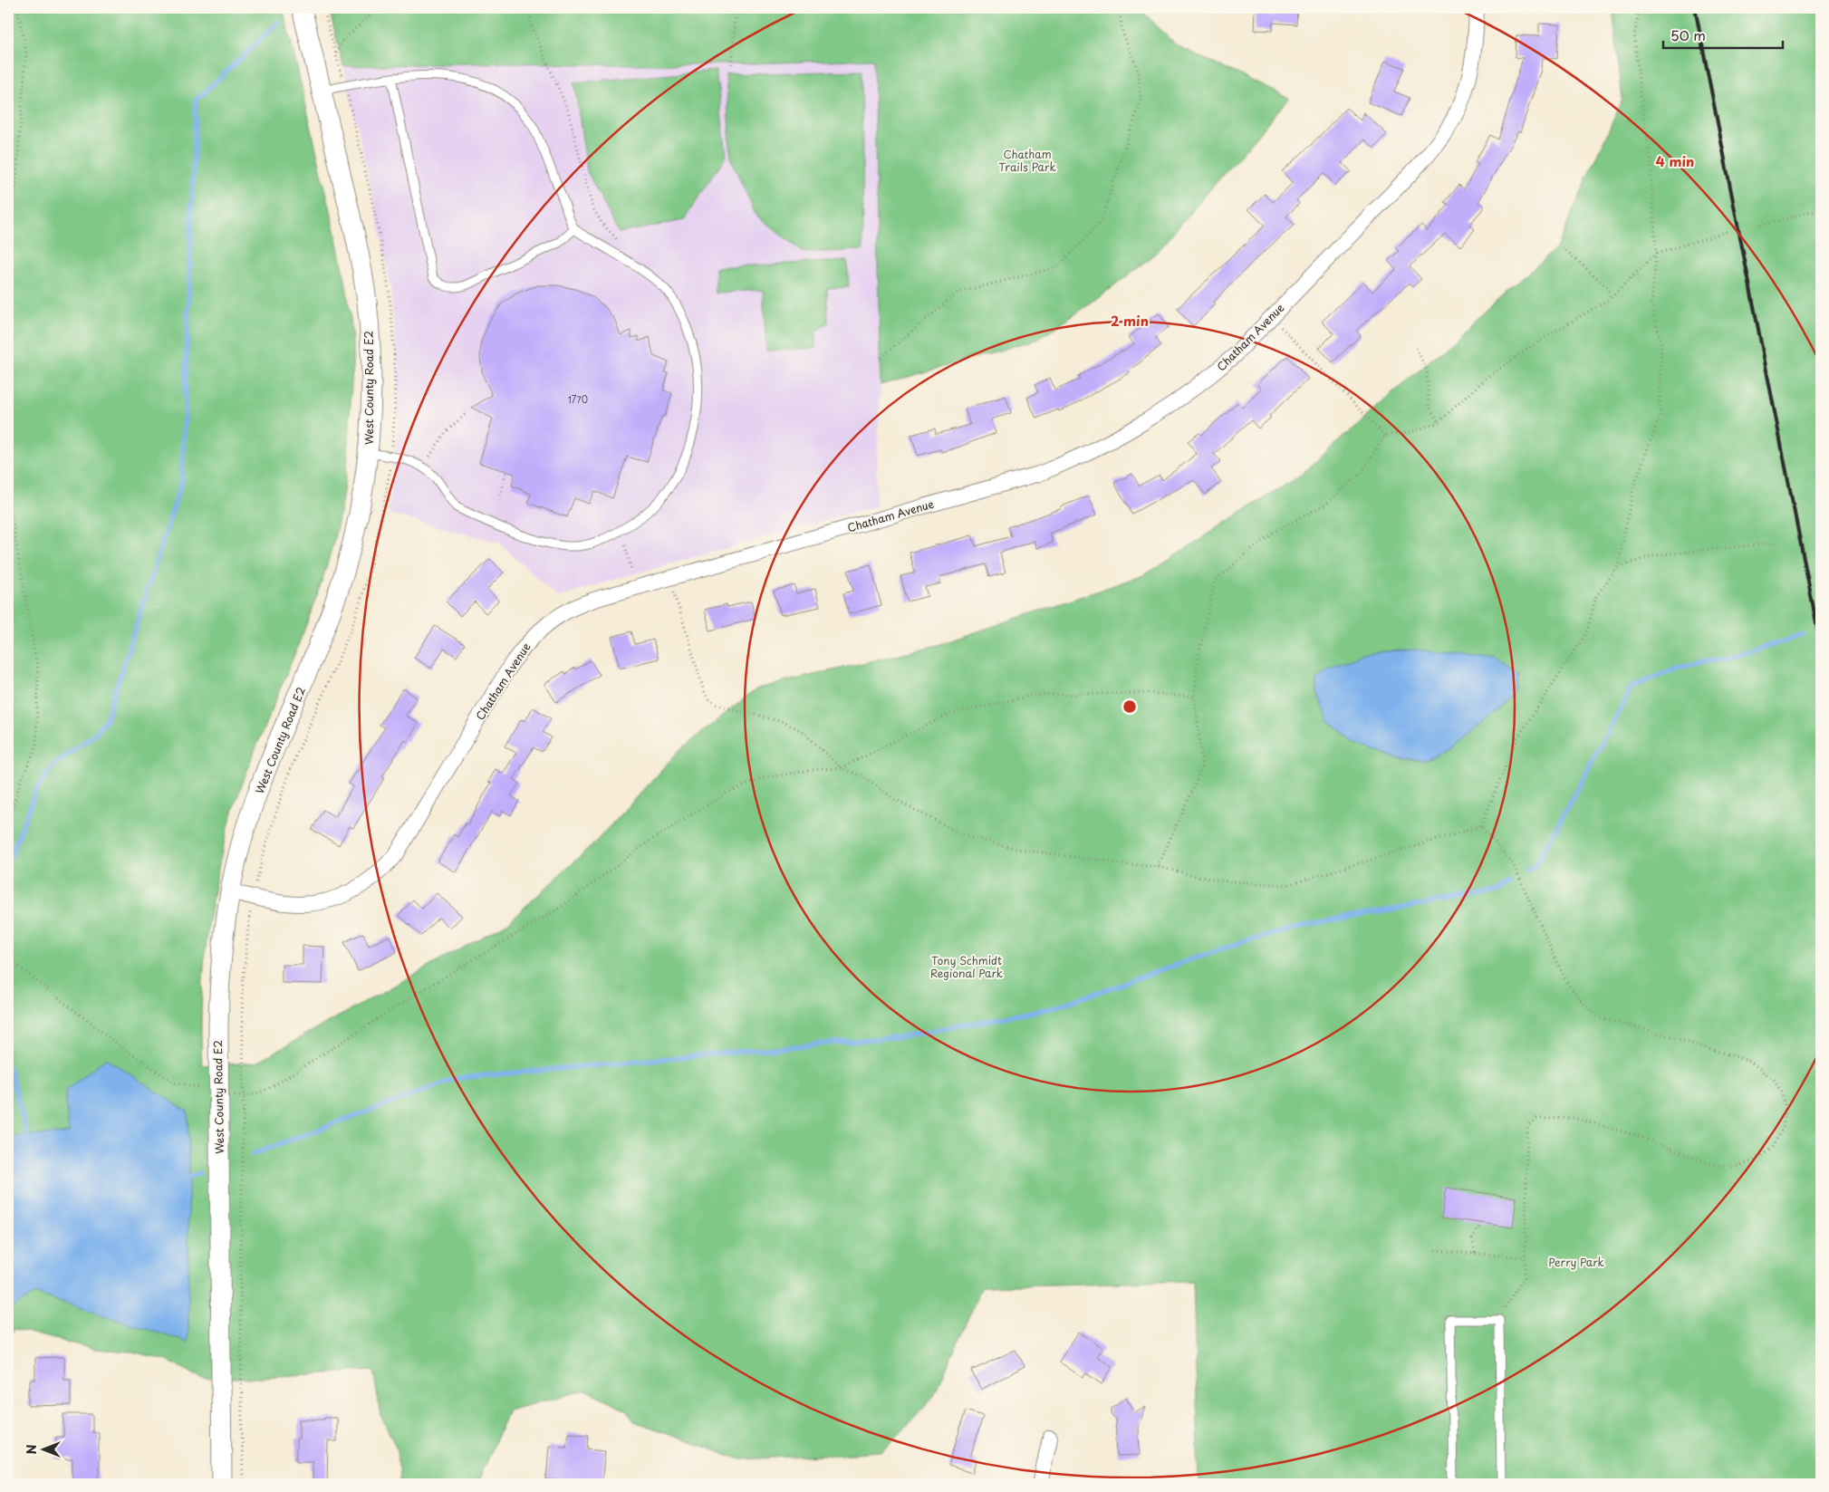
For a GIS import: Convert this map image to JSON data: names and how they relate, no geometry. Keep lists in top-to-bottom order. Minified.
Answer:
{"streets":{"street":["Chatham Avenue","West County Road E2"]},"crossings":[["Chatham Avenue","West County Road E2"]],"parks":["Chatham Trails Park","Tony Schmidt Regional Park","Perry Park"],"house_numbers":["1770"],"scale_bar":"50 m","north":"left","rings":["4 min","2 min"]}
